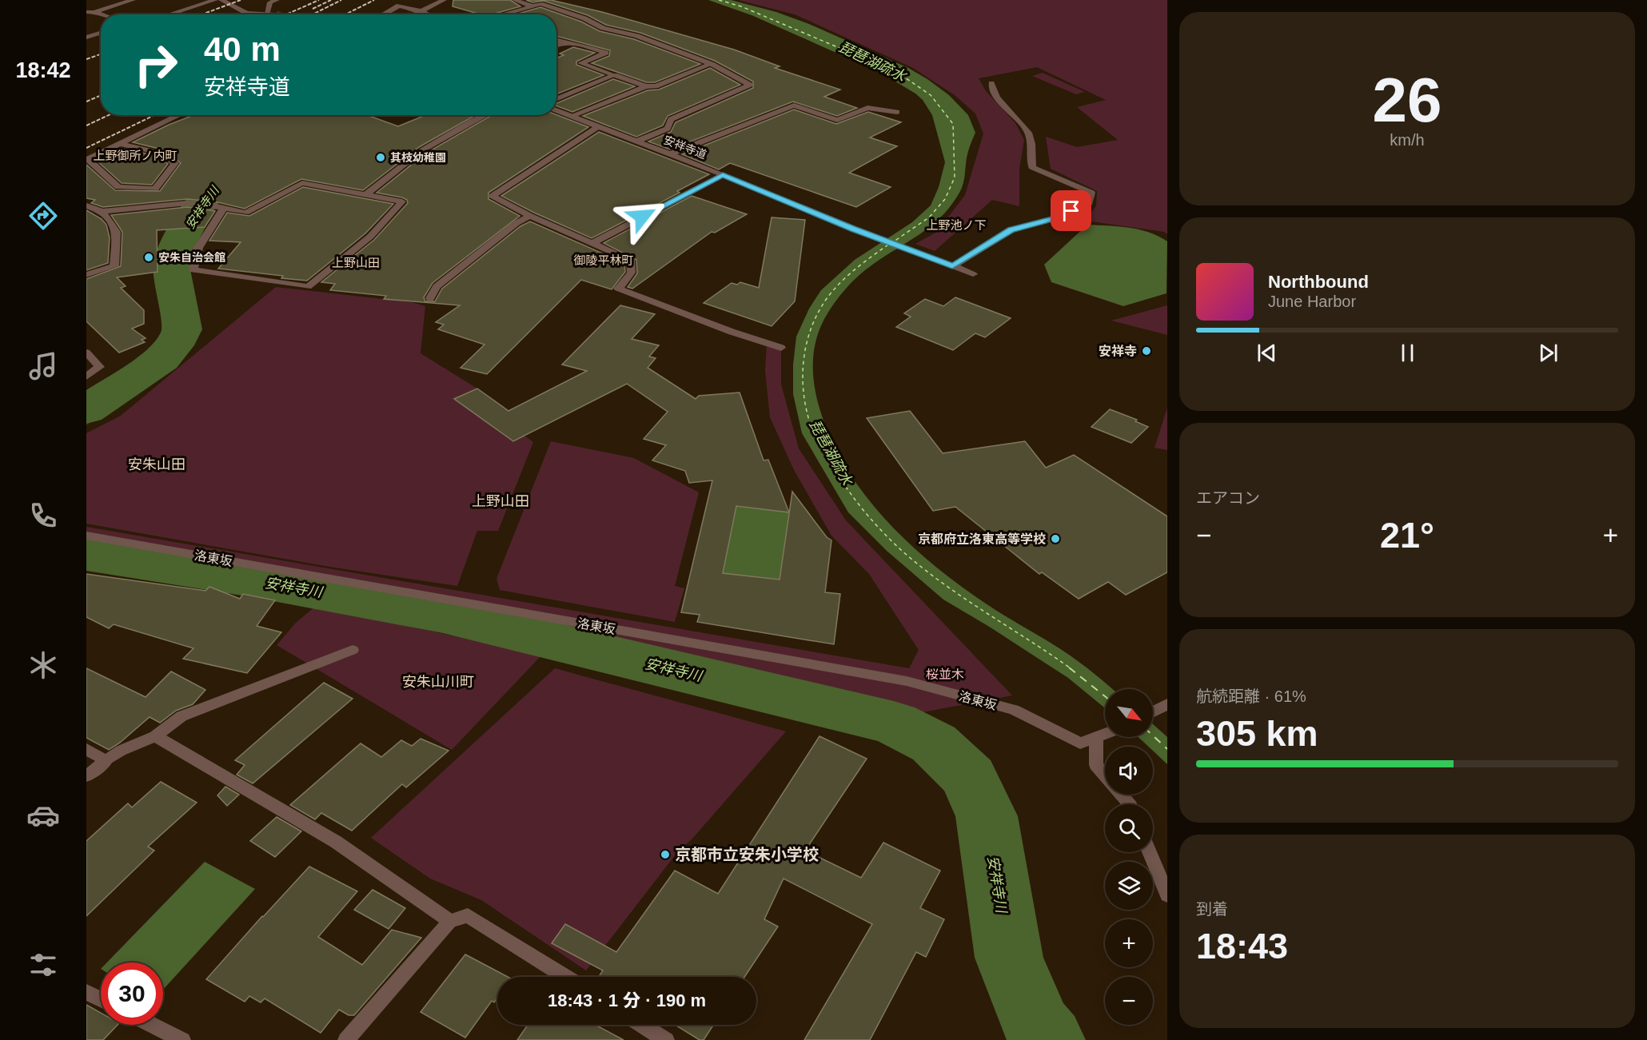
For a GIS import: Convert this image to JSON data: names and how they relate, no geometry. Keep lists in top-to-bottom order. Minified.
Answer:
{"streets":{"street":["安祥寺道","洛東坂"]},"districts":["上野御所ノ内町","上野池ノ下","御陵平林町","上野山田","安朱山田","上野山田","安朱山川町"],"water":["琵琶湖疏水","安祥寺川"],"parks":["桜並木"],"places":["其枝幼稚園","安朱自治会館","安祥寺","京都府立洛東高等学校","京都市立安朱小学校"],"north":"bottom right","page":{"tabs":"18:42","tile":[["26","km/h"],"エアコン",["航続距離 · 61%","305 km"],["到着","18:43"]],"turn":["40 m","安祥寺道"],"song":["Northbound","June Harbor"],"heat":["−","21°","+"],"map_buttons":["+","−"],"limit":"30","trip":"18:43 · 1 分 · 190 m"}}
